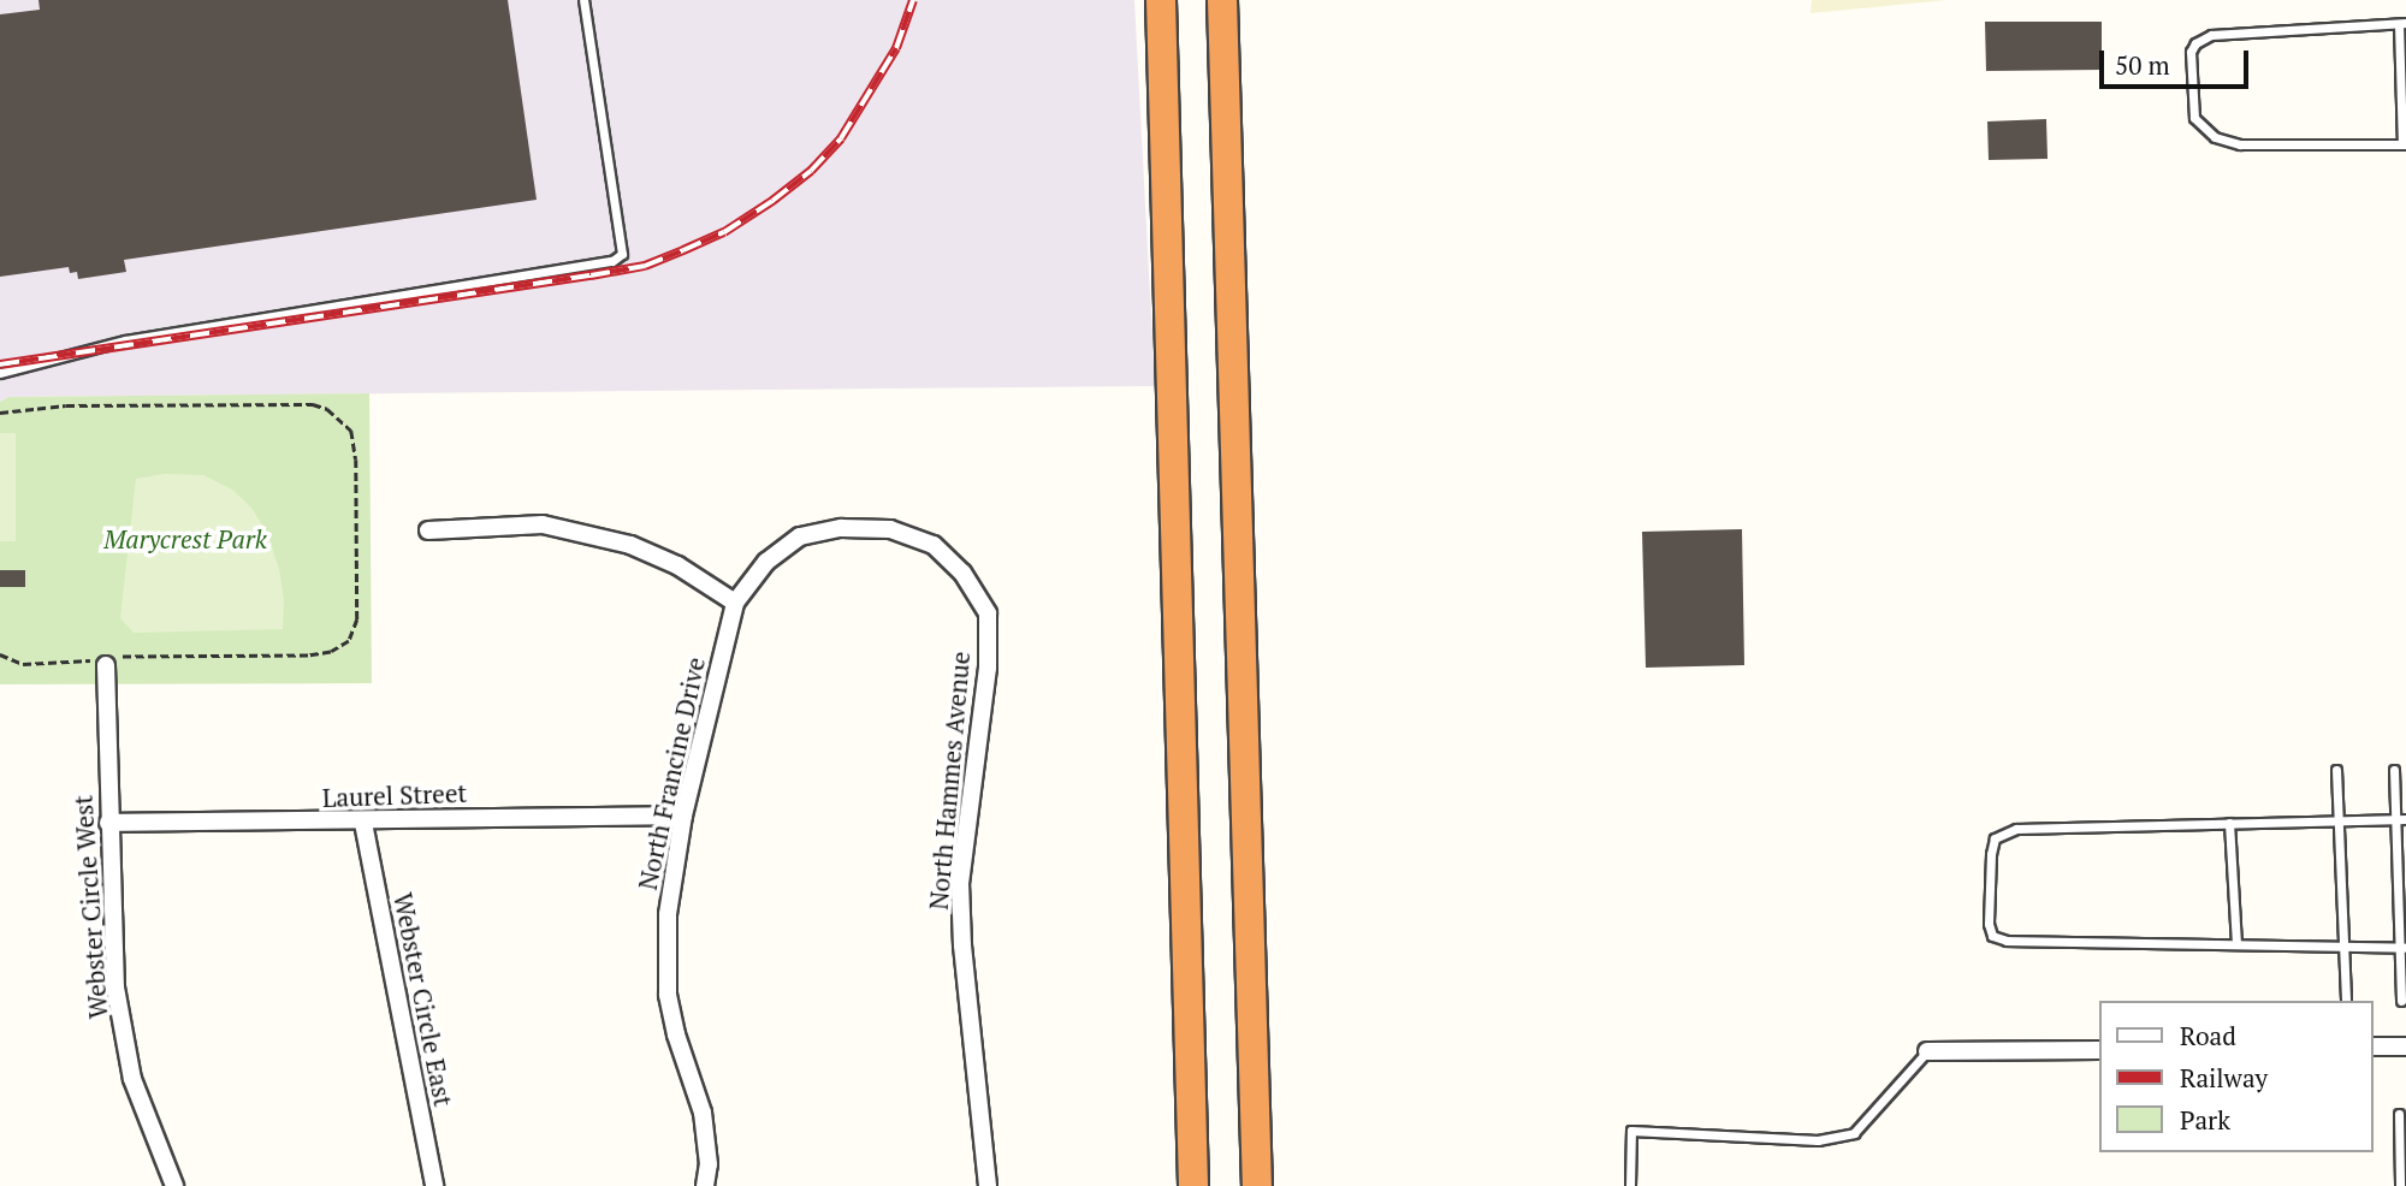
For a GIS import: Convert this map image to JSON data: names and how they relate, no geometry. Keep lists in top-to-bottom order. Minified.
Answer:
{"streets":{"street":["North Francine Drive","North Hammes Avenue","Laurel Street","Webster Circle West","Webster Circle East"]},"crossings":[["North Francine Drive","North Hammes Avenue"],["North Francine Drive","Laurel Street"],["Laurel Street","Webster Circle West"],["Laurel Street","Webster Circle East"]],"parks":["Marycrest Park"],"legend":["Road","Railway","Park"],"scale_bar":"50 m"}
